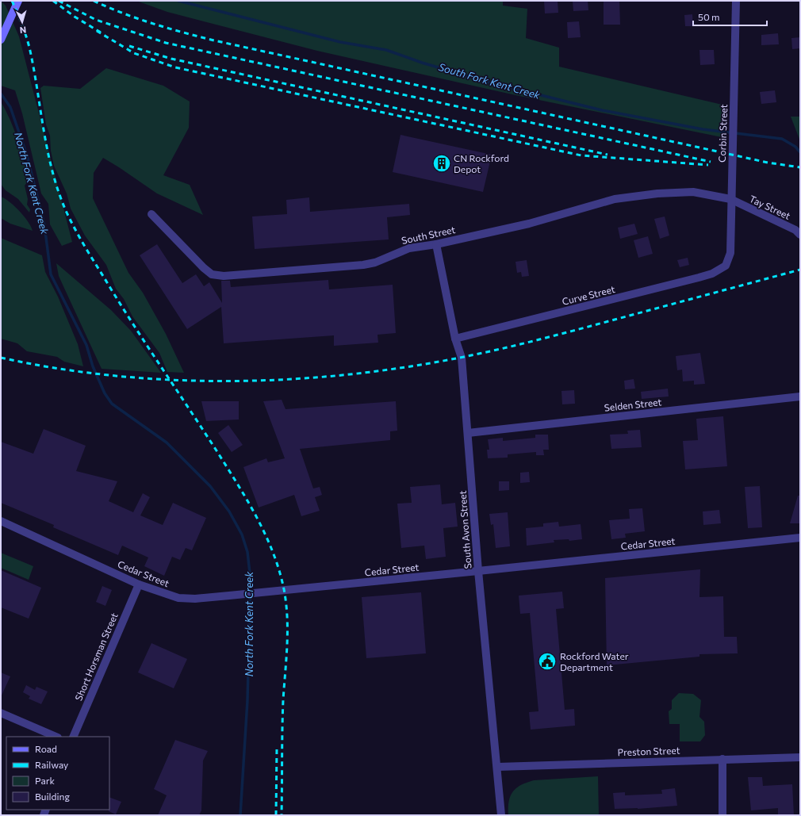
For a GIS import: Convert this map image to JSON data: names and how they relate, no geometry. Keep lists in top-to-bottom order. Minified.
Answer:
{"streets":{"street":["Corbin Street","Tay Street","South Street","Curve Street","Selden Street","South Avon Street","Cedar Street","Short Horsman Street","Preston Street"]},"crossings":[["Corbin Street","Tay Street"],["Corbin Street","South Street"],["Corbin Street","Curve Street"],["Tay Street","South Street"],["South Street","South Avon Street"],["Curve Street","South Avon Street"],["Selden Street","South Avon Street"],["South Avon Street","Cedar Street"],["South Avon Street","Preston Street"],["Cedar Street","Short Horsman Street"]],"water":["South Fork Kent Creek","North Fork Kent Creek"],"places":{"building":["CN Rockford Depot"],"public building":["Rockford Water Department"]},"legend":["Road","Railway","Park","Building"],"scale_bar":"50 m","north":"bottom"}
